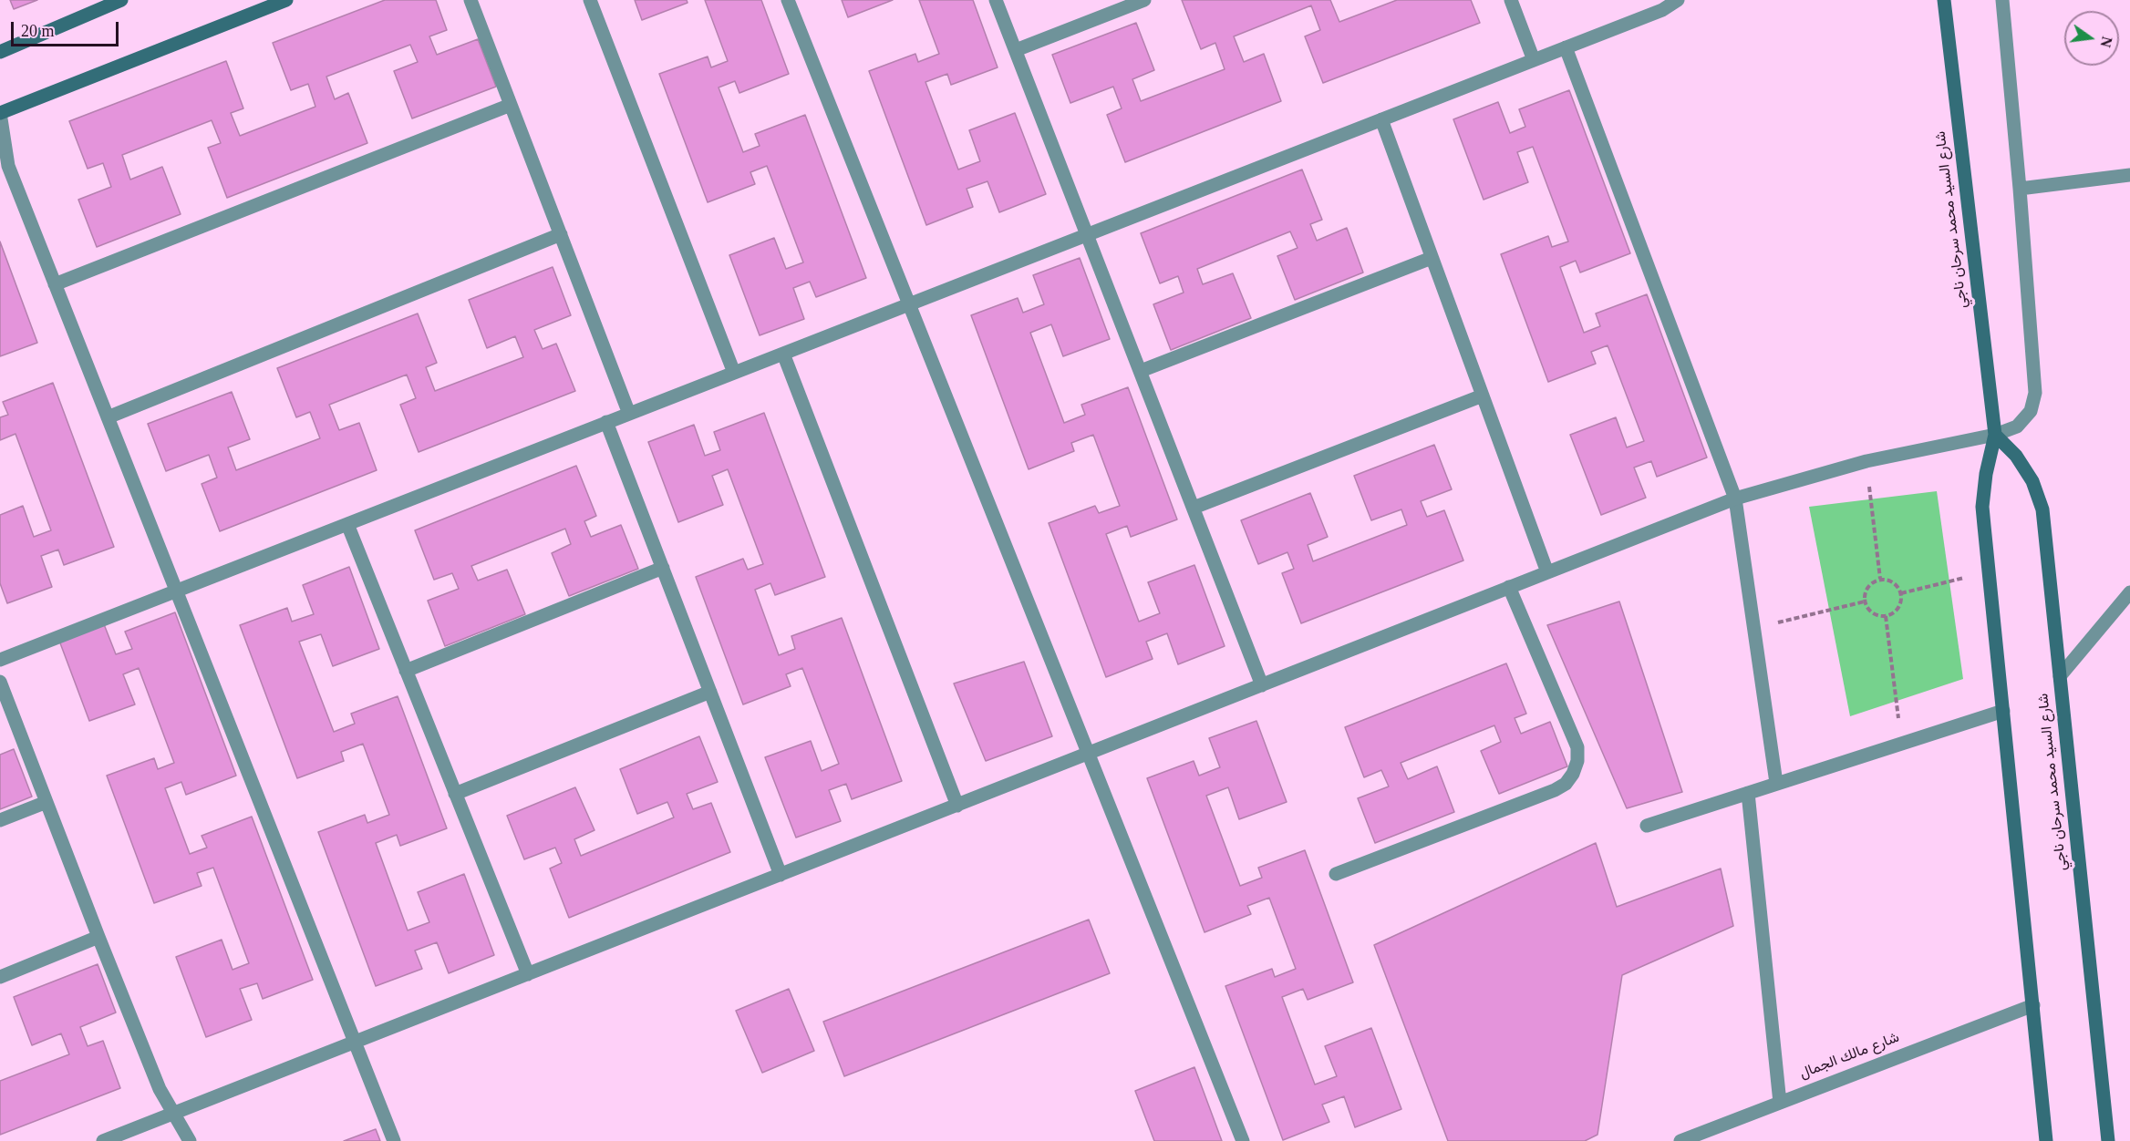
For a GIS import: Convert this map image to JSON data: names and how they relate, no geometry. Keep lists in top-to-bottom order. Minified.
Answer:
{"streets":{"street":["شارع السيد محمد سرحان ناجي","شارع مالك الجمال"]},"crossings":[["شارع السيد محمد سرحان ناجي","شارع مالك الجمال"]],"scale_bar":"20 m","north":"right"}
